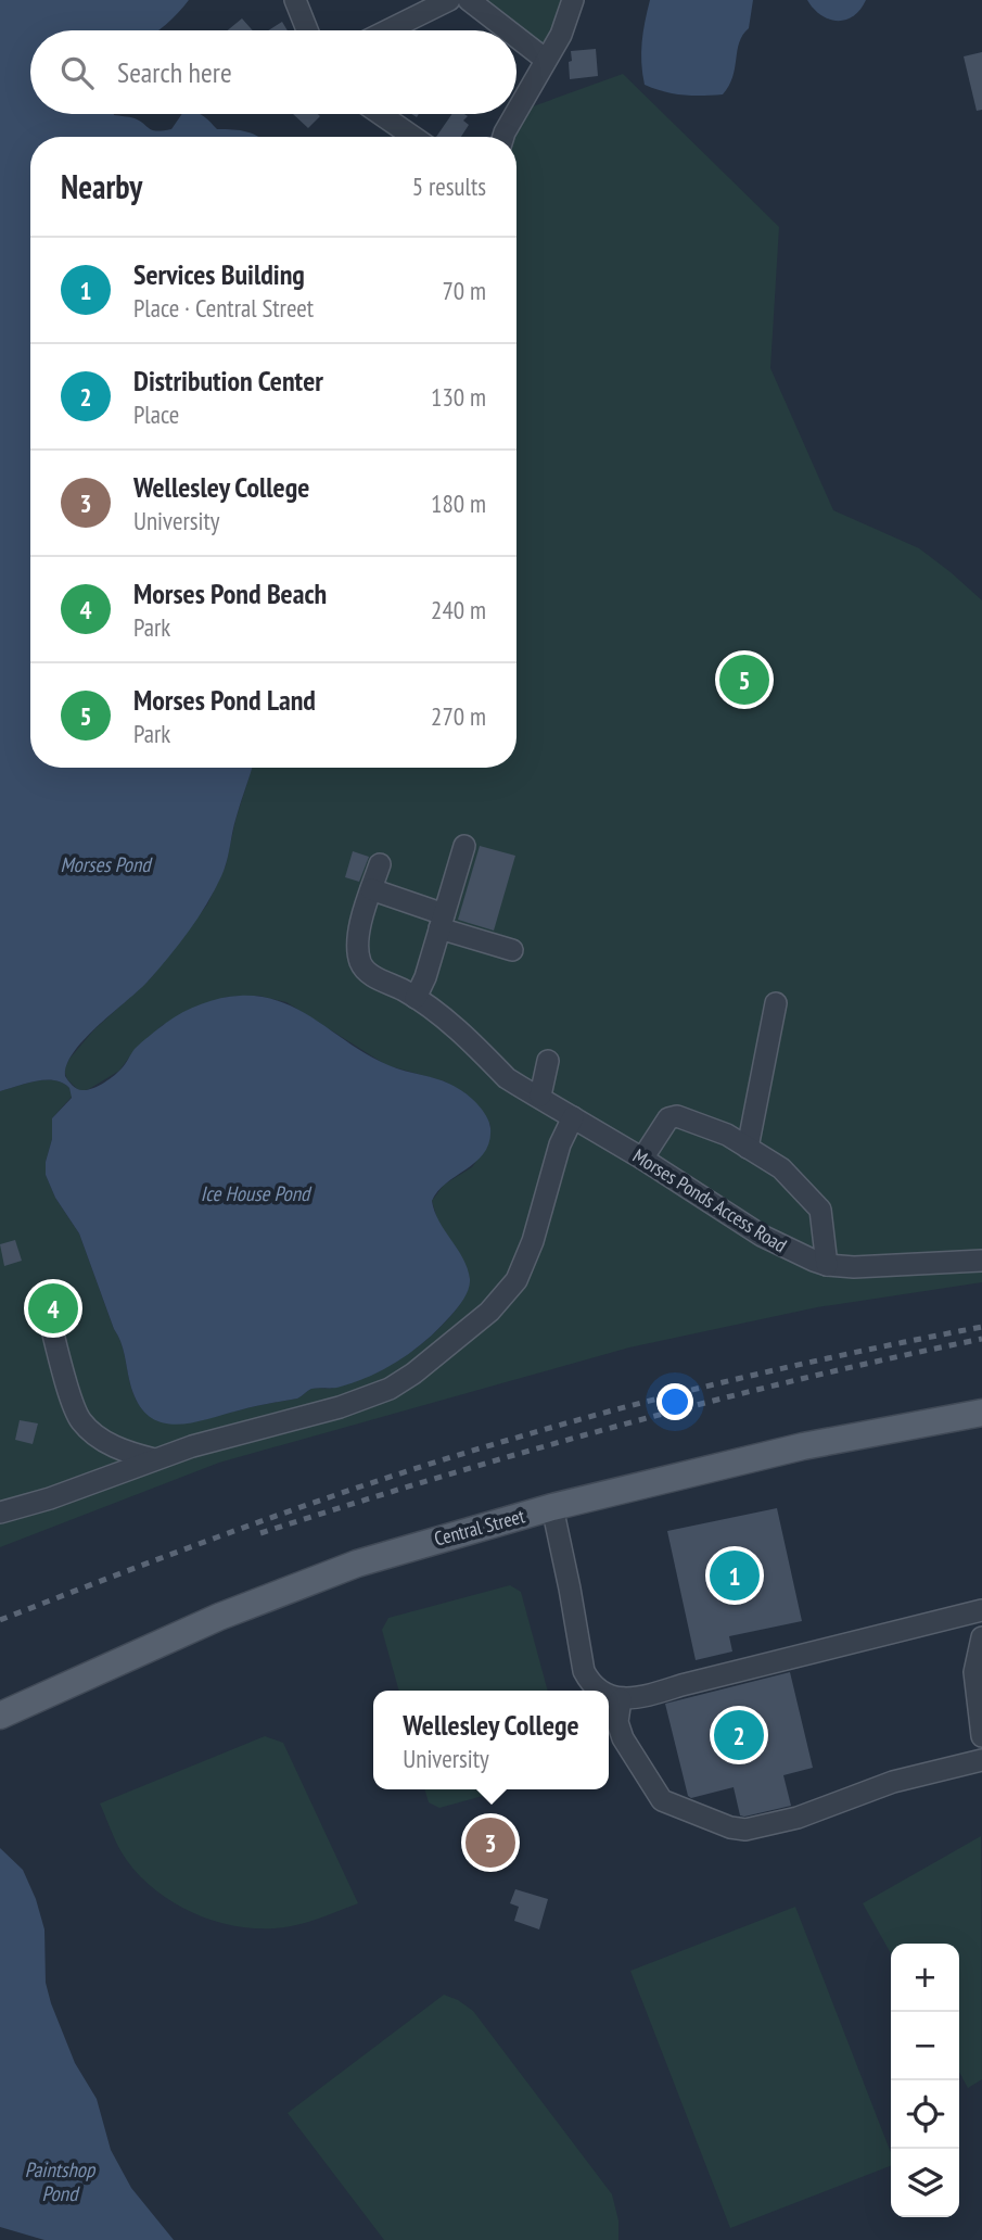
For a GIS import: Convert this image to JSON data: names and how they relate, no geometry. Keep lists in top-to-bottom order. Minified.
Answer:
{"streets":{"main road":["Central Street"],"street":["Morses Ponds Access Road"]},"water":["Morses Pond","Ice House Pond","Paintshop Pond"],"page":{"search":"Search here","heading":["Nearby","5 results"],"list":[{"mark":"1","name":"Services Building","note":"Place · Central Street","value":"70 m"},{"mark":"2","name":"Distribution Center","note":"Place","value":"130 m"},{"mark":"3","name":"Wellesley College","note":"University","value":"180 m"},{"mark":"4","name":"Morses Pond Beach","note":"Park","value":"240 m"},{"mark":"5","name":"Morses Pond Land","note":"Park","value":"270 m"}],"pins":["5","4","1","2","3"],"popup":["Wellesley College","University"],"map_buttons":["+","−"]}}
